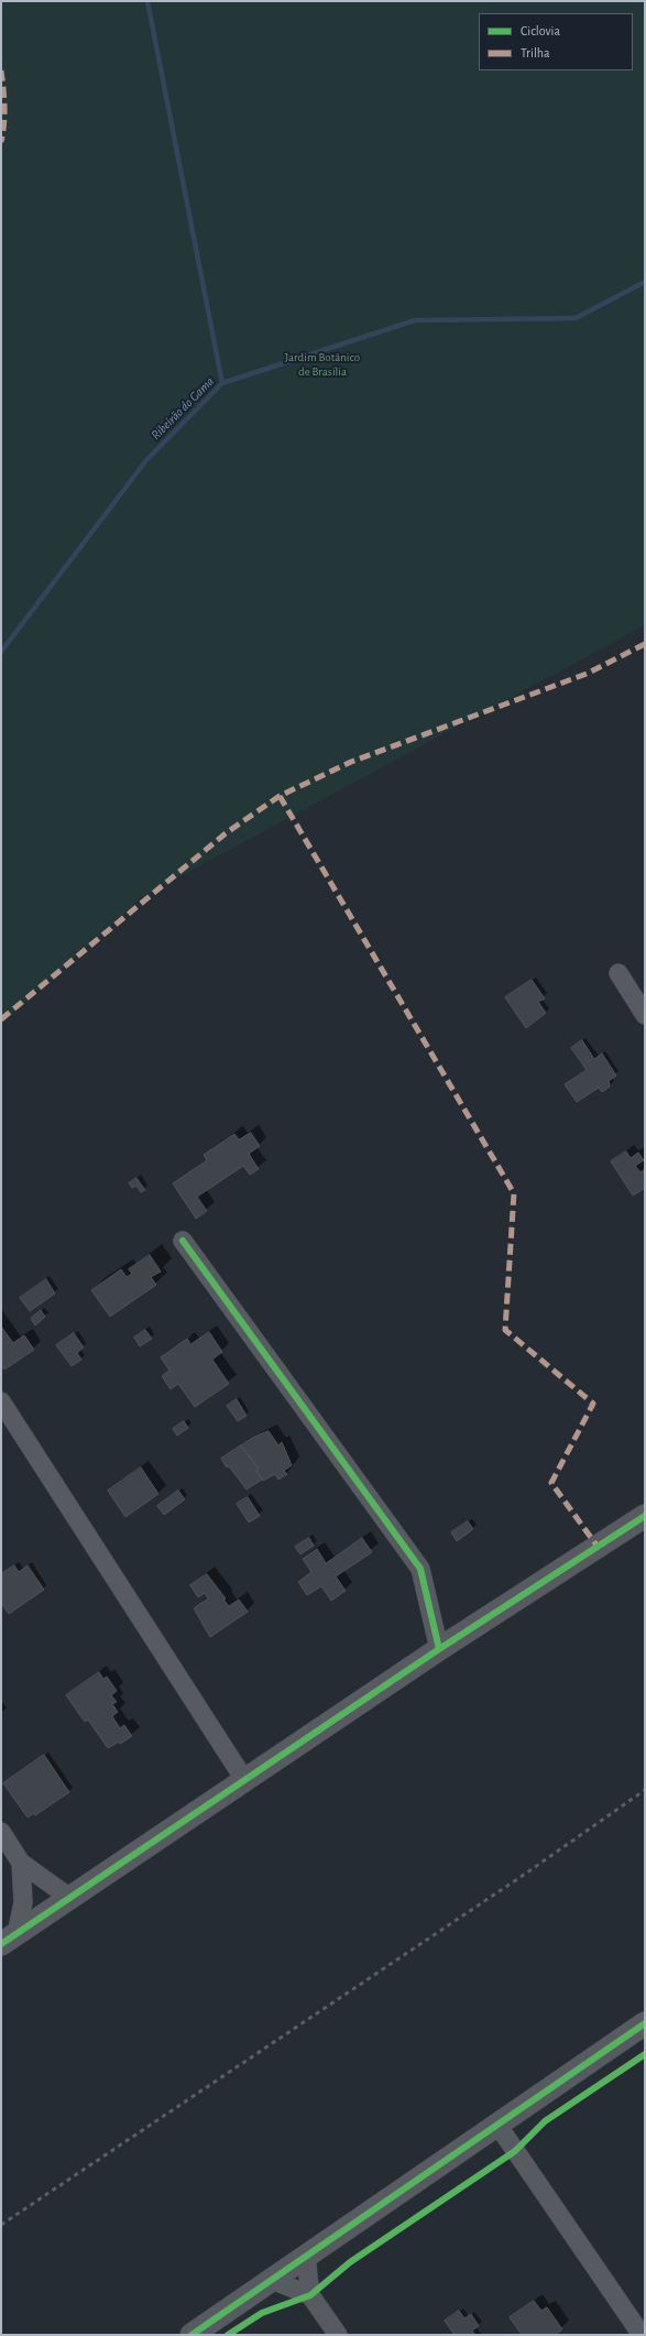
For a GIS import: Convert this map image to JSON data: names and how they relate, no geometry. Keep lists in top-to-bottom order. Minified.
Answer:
{"water":["Ribeirão do Gama"],"parks":["Jardim Botânico de Brasília"],"legend":["Ciclovia","Trilha"]}
